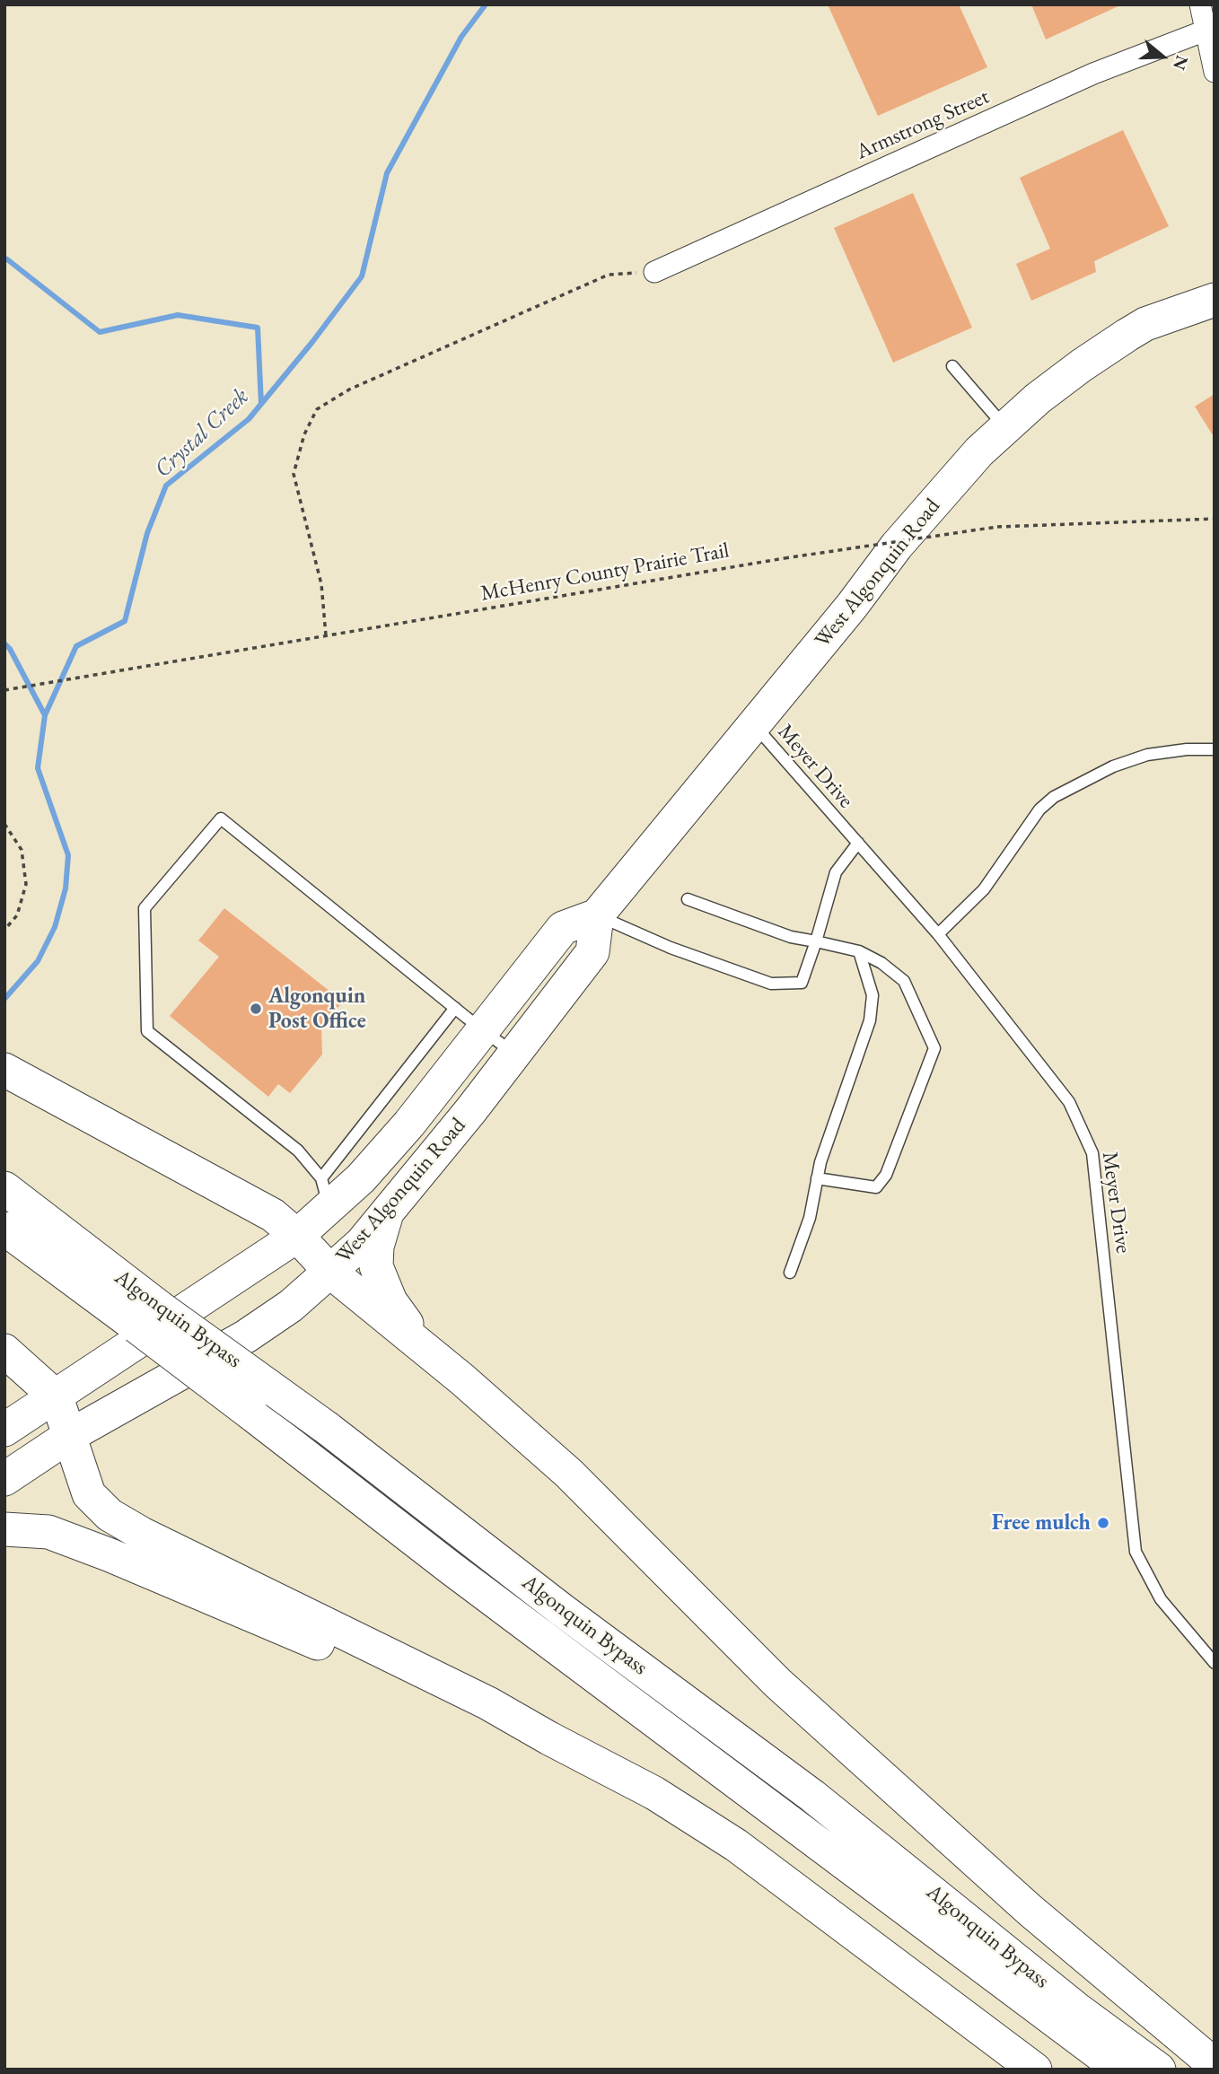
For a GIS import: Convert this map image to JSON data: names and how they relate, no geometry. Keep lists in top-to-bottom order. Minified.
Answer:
{"streets":{"main road":["West Algonquin Road","Algonquin Bypass"],"street":["Armstrong Street"],"lane":["Meyer Drive"],"path":["McHenry County Prairie Trail"]},"crossings":[["West Algonquin Road","Meyer Drive"]],"water":["Crystal Creek"],"places":["Algonquin Post Office","Free mulch"],"north":"right"}
